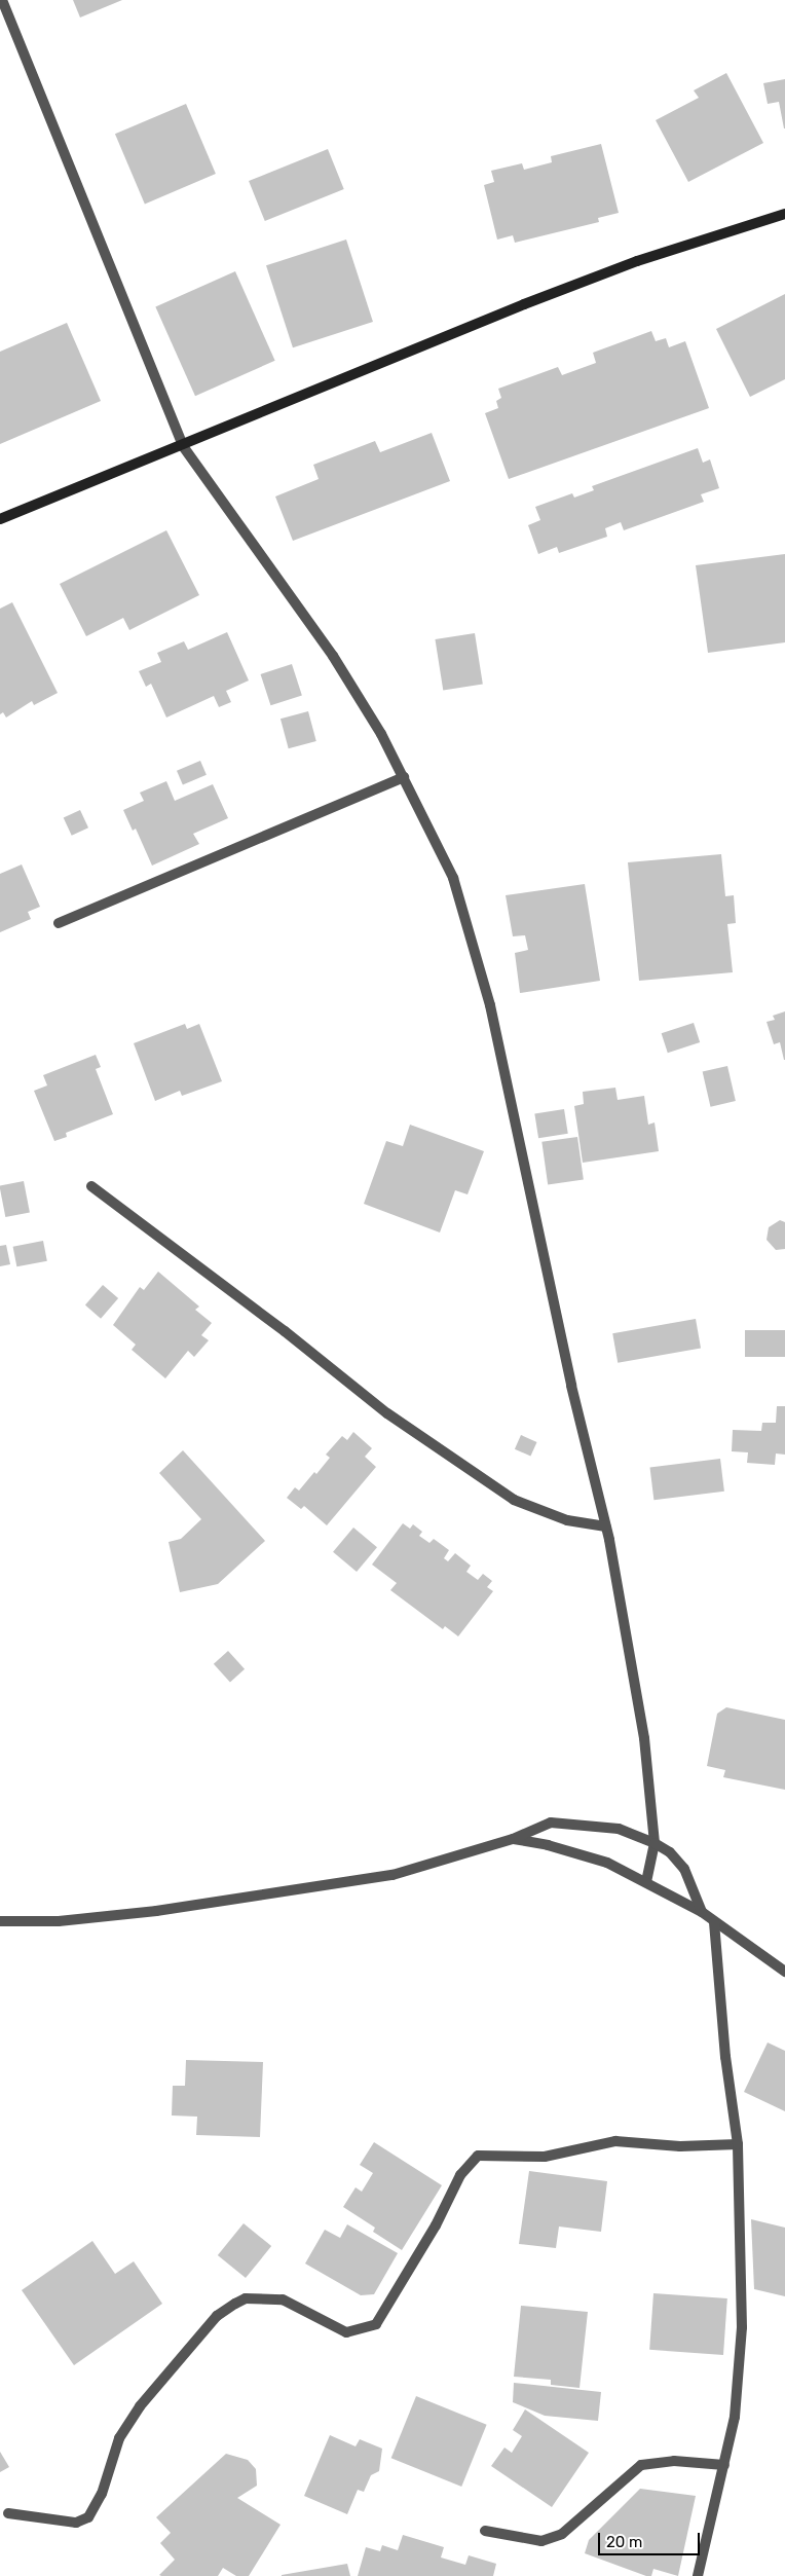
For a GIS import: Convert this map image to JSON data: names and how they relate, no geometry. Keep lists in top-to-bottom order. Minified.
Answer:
{"scale_bar":"20 m"}
